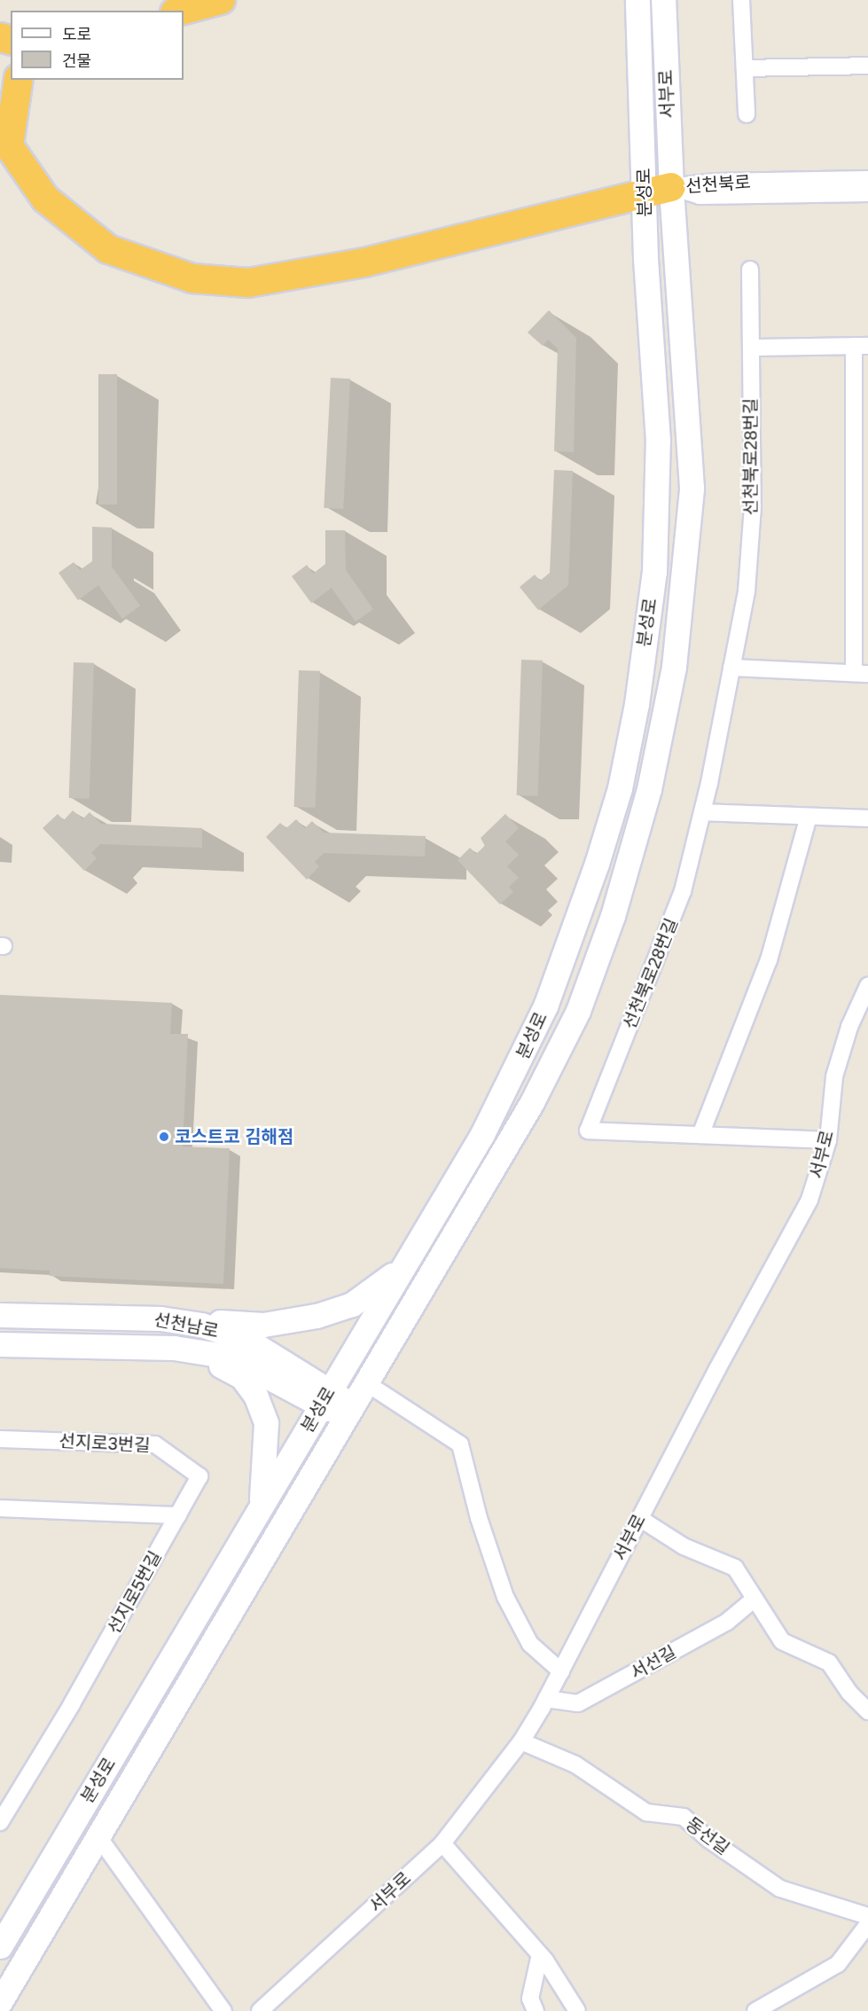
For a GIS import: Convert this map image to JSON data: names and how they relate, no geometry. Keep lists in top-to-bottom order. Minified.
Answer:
{"streets":{"main road":["서부로","분성로","선천남로"],"street":["선천북로","선천북로28번길","선지로3번길","선지로5번길","서선길","동선길"]},"crossings":[["서부로","선천북로"],["서부로","분성로"],["서부로","서선길"],["서부로","동선길"],["선천북로","분성로"],["분성로","선천남로"],["선지로3번길","선지로5번길"]],"places":["코스트코 김해점"],"legend":["도로","건물"]}
